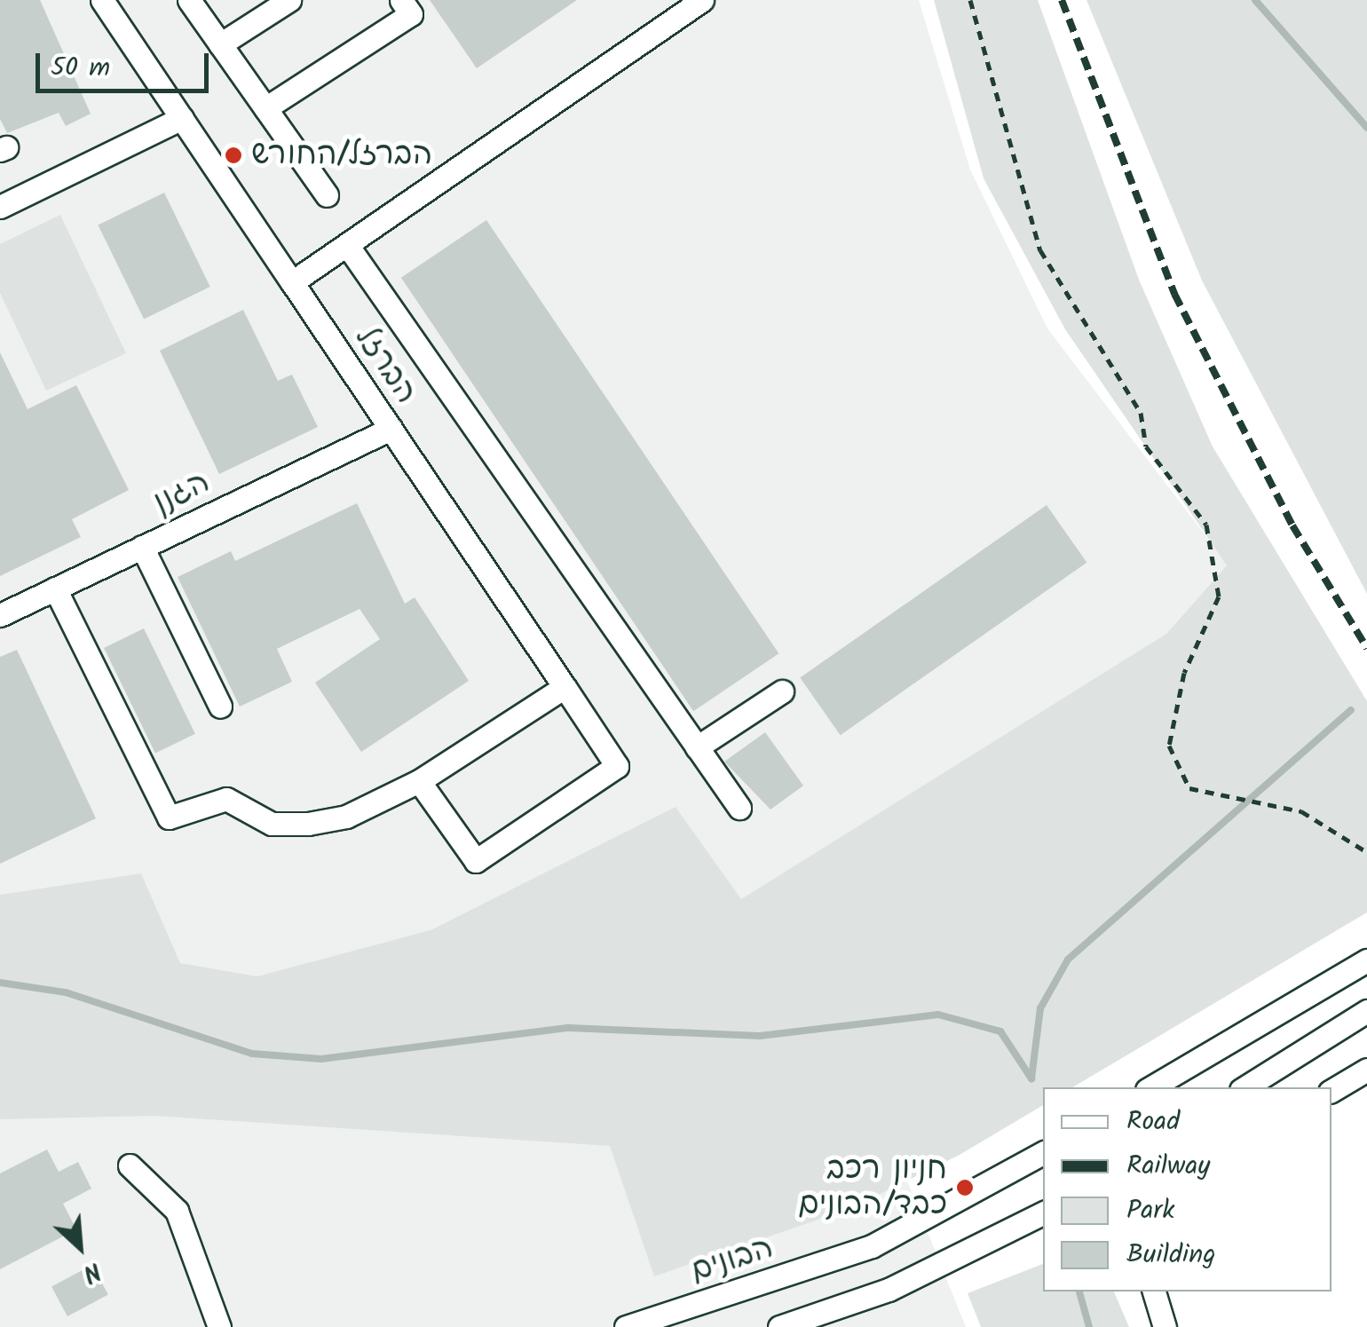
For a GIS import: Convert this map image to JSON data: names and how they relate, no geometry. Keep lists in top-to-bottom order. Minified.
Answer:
{"streets":{"street":["הברזל","הגנן","הבונים"]},"crossings":[["הברזל","הגנן"]],"places":["הברזל/החורש","חניון רכב כבד/הבונים"],"legend":["Road","Railway","Park","Building"],"scale_bar":"50 m","north":"bottom right"}
